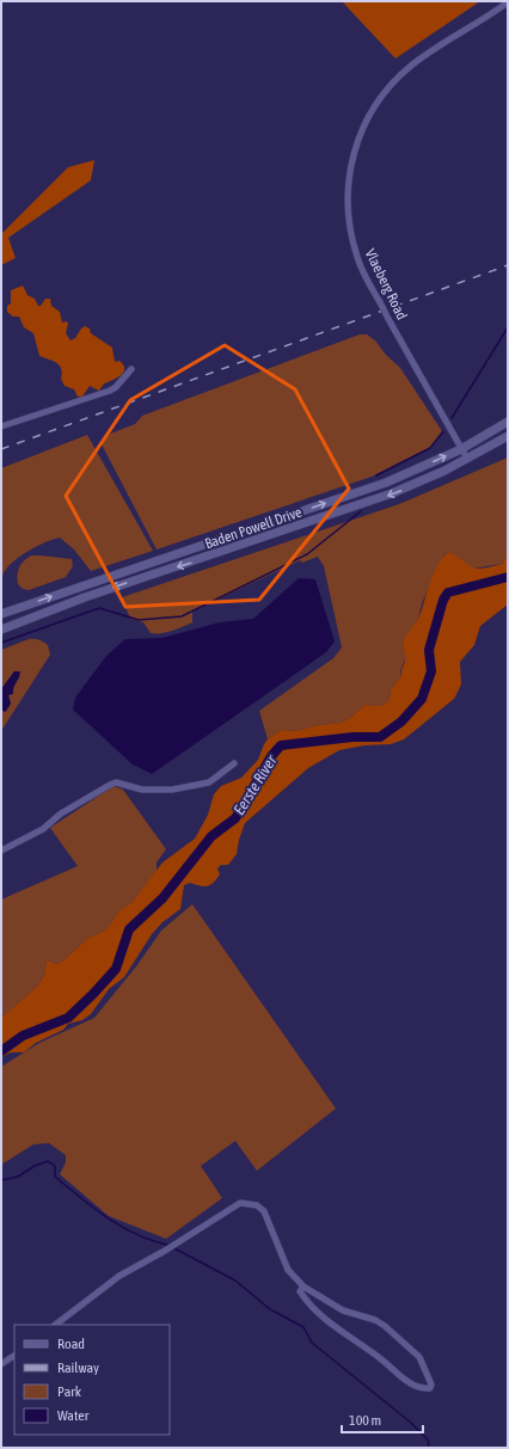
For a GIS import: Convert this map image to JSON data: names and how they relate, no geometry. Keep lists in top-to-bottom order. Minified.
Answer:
{"streets":{"main road":["Baden Powell Drive"],"street":["Vlaeberg Road"]},"crossings":[["Vlaeberg Road","Baden Powell Drive"]],"water":["Eerste River"],"legend":["Road","Railway","Park","Water"],"scale_bar":"100 m"}
